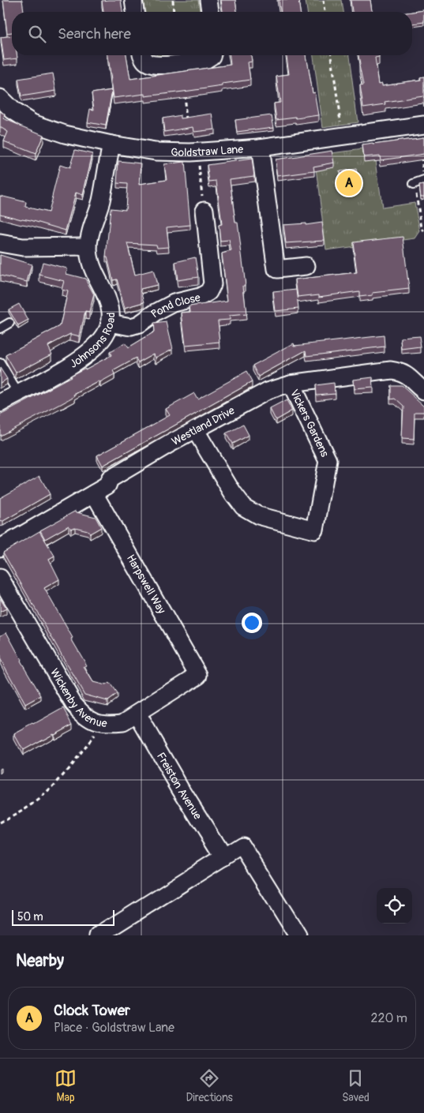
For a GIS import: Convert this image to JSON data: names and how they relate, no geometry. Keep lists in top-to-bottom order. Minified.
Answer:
{"streets":{"street":["Goldstraw Lane","Pond Close","Johnsons Road","Vickers Gardens","Westland Drive","Harpswell Way","Wickenby Avenue","Freiston Avenue"]},"crossings":[["Goldstraw Lane","Johnsons Road"],["Pond Close","Johnsons Road"],["Vickers Gardens","Westland Drive"],["Westland Drive","Harpswell Way"],["Harpswell Way","Wickenby Avenue"],["Wickenby Avenue","Freiston Avenue"]],"scale_bar":"50 m","page":{"search":"Search here","pins":"A","scale":"50 m","heading":"Nearby","list":[{"mark":"A","name":"Clock Tower","note":"Place · Goldstraw Lane","value":"220 m"}],"nav":["Map","Directions","Saved"]}}
